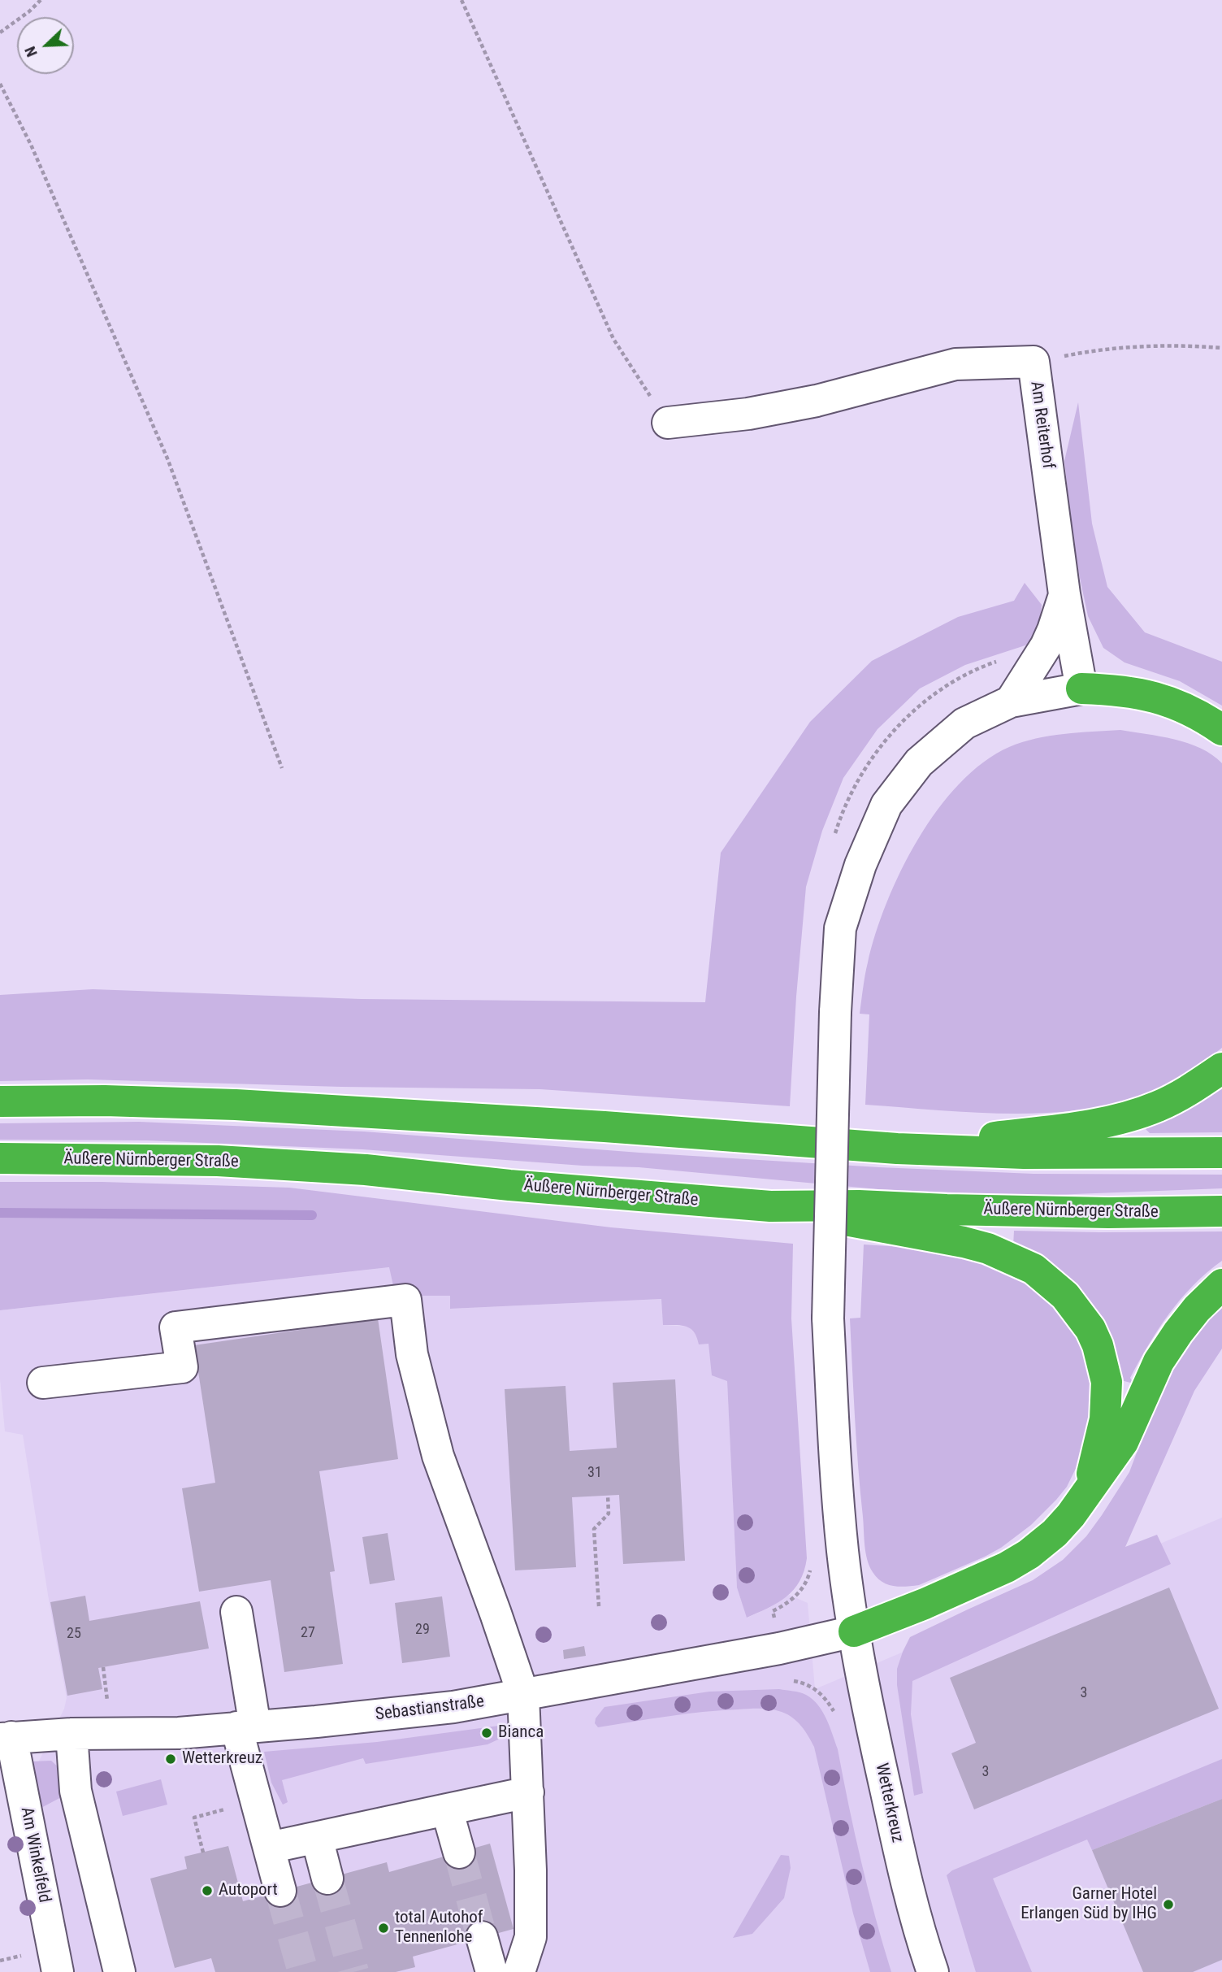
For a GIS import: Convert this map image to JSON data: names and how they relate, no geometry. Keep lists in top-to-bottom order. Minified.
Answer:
{"streets":{"highway":["Äußere Nürnberger Straße"],"street":["Am Reiterhof","Sebastianstraße","Wetterkreuz","Am Winkelfeld"]},"crossings":[["Am Reiterhof","Wetterkreuz"],["Sebastianstraße","Wetterkreuz"],["Sebastianstraße","Am Winkelfeld"]],"places":["Bianca","Wetterkreuz","Autoport","Garner Hotel Erlangen Süd by IHG","total Autohof Tennenlohe"],"house_numbers":["31","29","27","25","3","3"],"north":"bottom left"}
